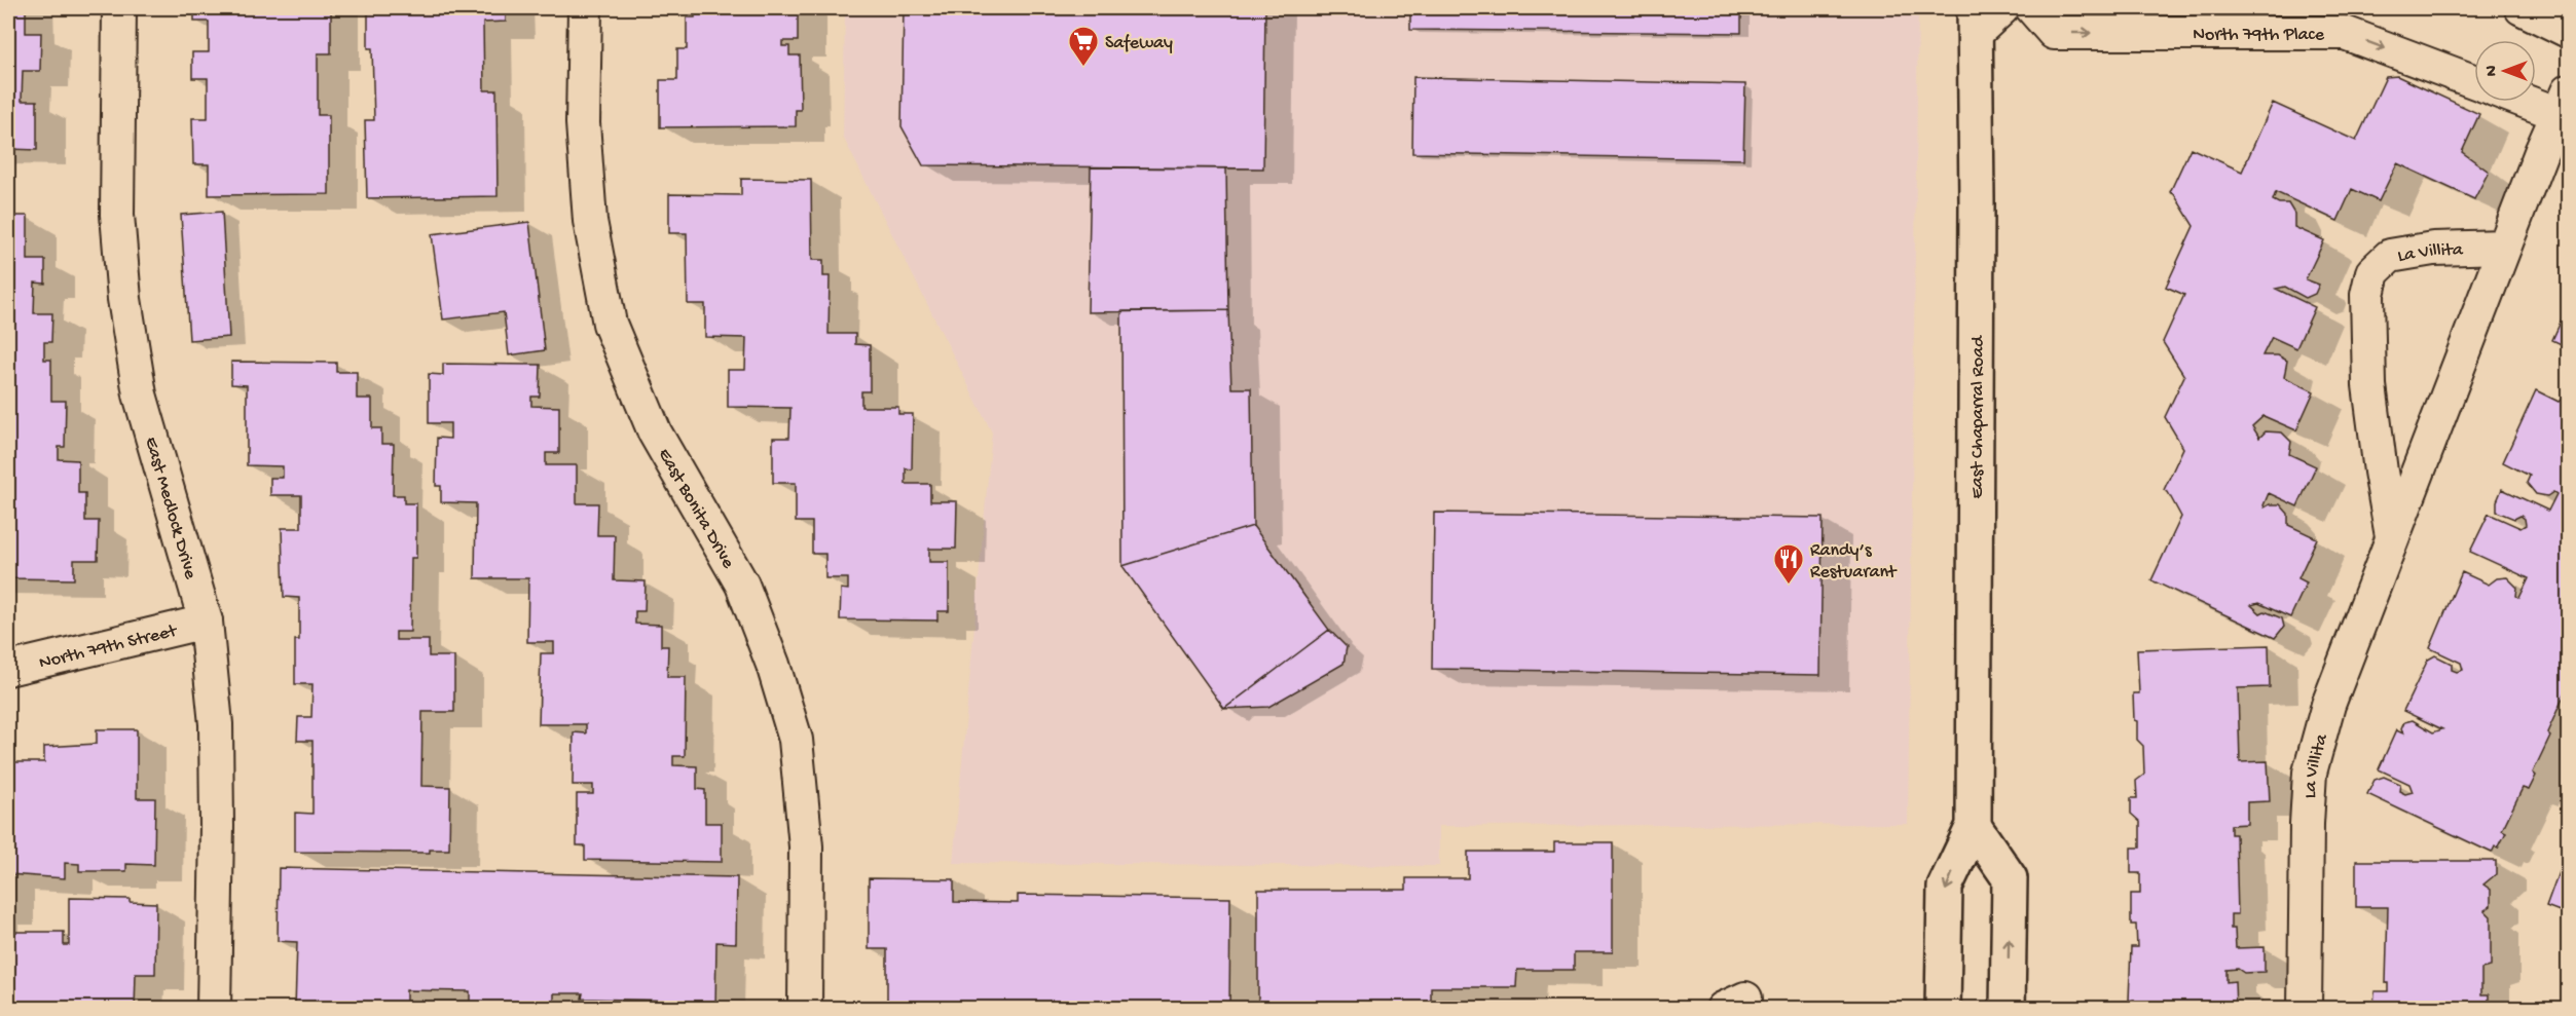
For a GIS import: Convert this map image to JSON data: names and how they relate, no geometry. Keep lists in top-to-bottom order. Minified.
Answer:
{"streets":{"main road":["East Chaparral Road"],"street":["North 79th Place","La Villita","East Medlock Drive","East Bonita Drive","North 79th Street"]},"crossings":[["East Medlock Drive","North 79th Street"]],"one_way":["North 79th Place"],"places":{"supermarket":["Safeway"],"restaurant":["Randy’s Restuarant"]},"north":"left"}
